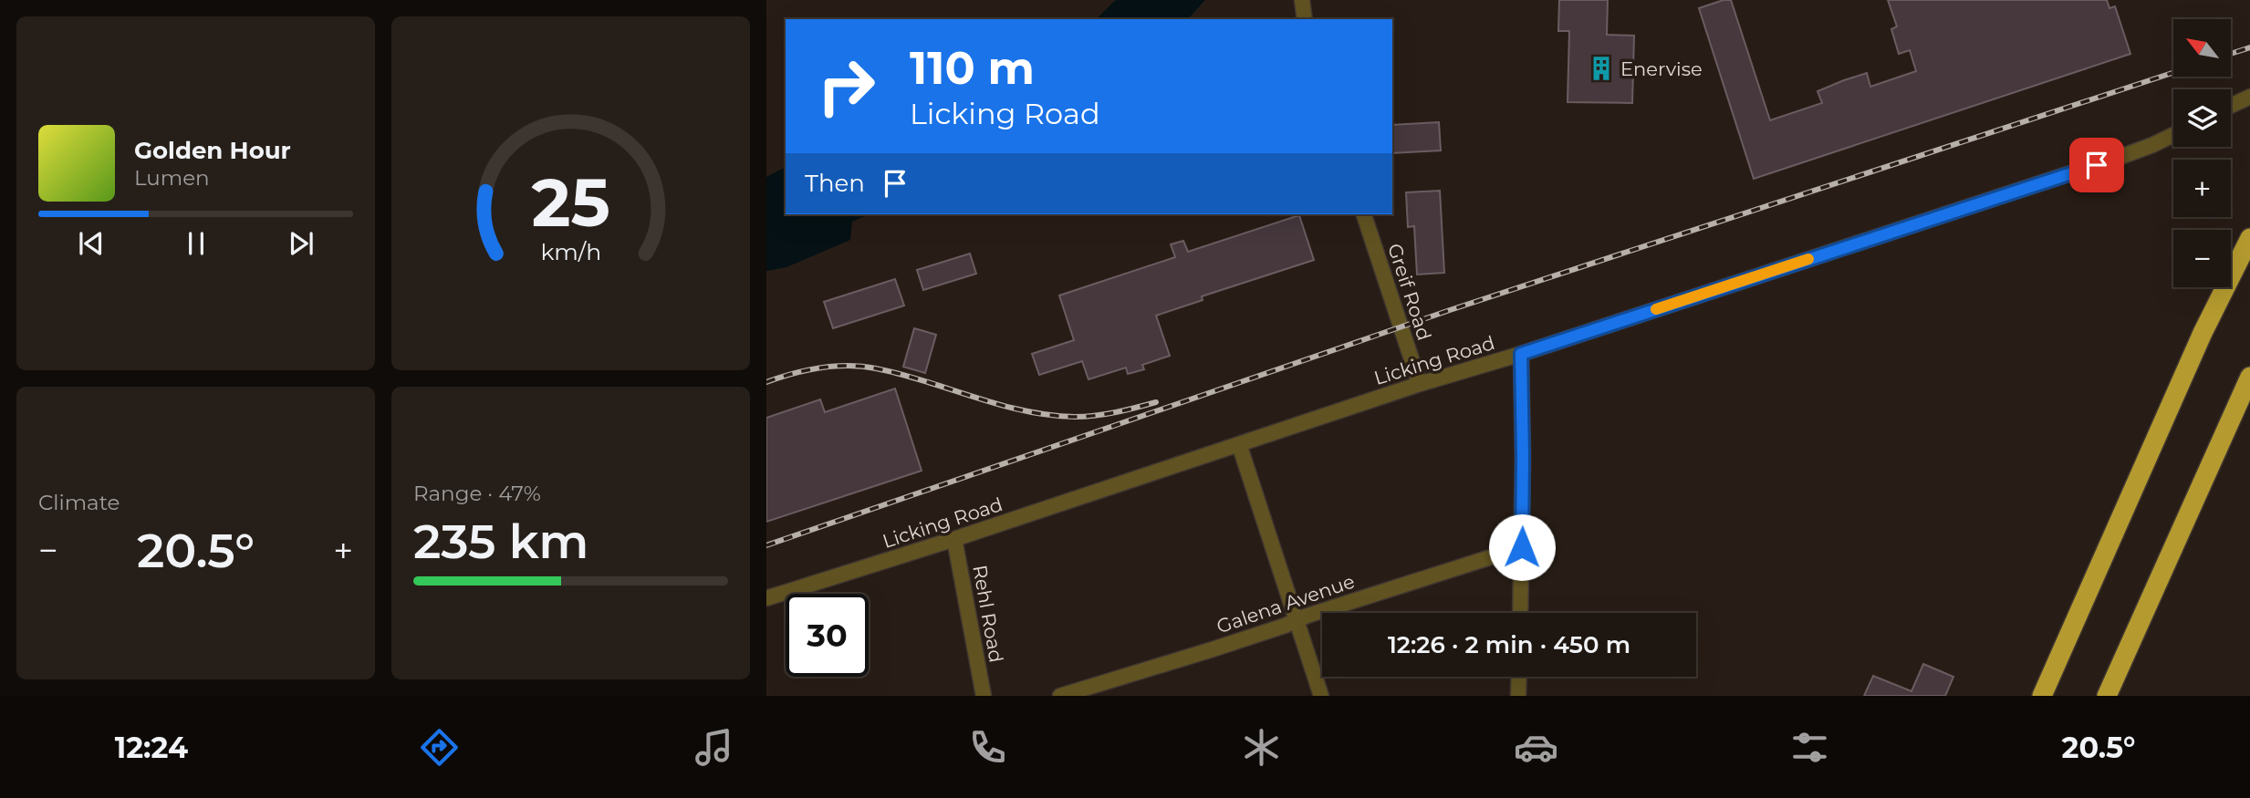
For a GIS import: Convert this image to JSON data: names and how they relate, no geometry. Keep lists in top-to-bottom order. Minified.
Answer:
{"streets":{"street":["Greif Road","Licking Road","Galena Avenue","Rehl Road"]},"crossings":[["Greif Road","Licking Road"],["Licking Road","Rehl Road"]],"places":{"building":["Enervise"]},"north":"top left","page":{"map_buttons":["+","−"],"turn":["110 m","Licking Road"],"song":["Golden Hour","Lumen"],"then":"Then","tile":["Climate",["Range · 47%","235 km"]],"heat":["−","20.5°","+"],"limit":"30","trip":"12:26 · 2 min · 450 m","tabs":["12:24","20.5°"],"gauge":["25","km/h"]}}
